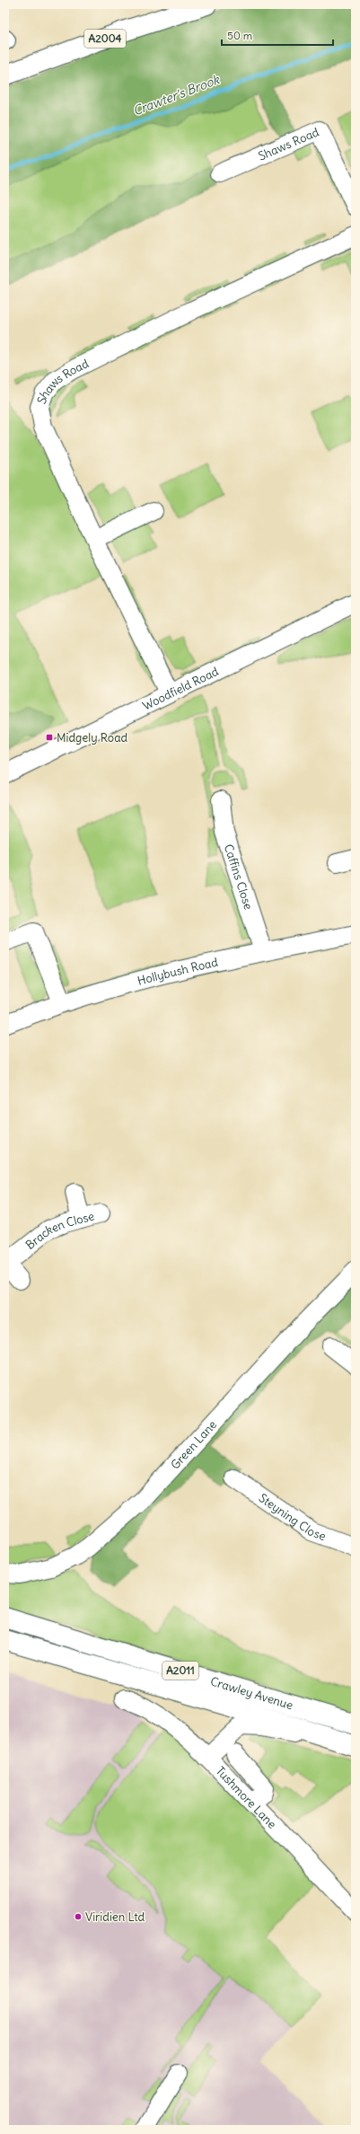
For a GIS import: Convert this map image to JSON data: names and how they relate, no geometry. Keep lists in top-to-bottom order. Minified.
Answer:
{"streets":{"main road":["A2004","A2011","Crawley Avenue"],"street":["Shaws Road","Woodfield Road","Caffins Close","Hollybush Road","Bracken Close","Green Lane","Steyning Close","Tushmore Lane"]},"crossings":[["Shaws Road","Woodfield Road"],["Caffins Close","Hollybush Road"]],"water":["Crawter's Brook"],"places":{"transit":["Midgely Road"],"other":["Viridien Ltd"]},"scale_bar":"50 m"}
